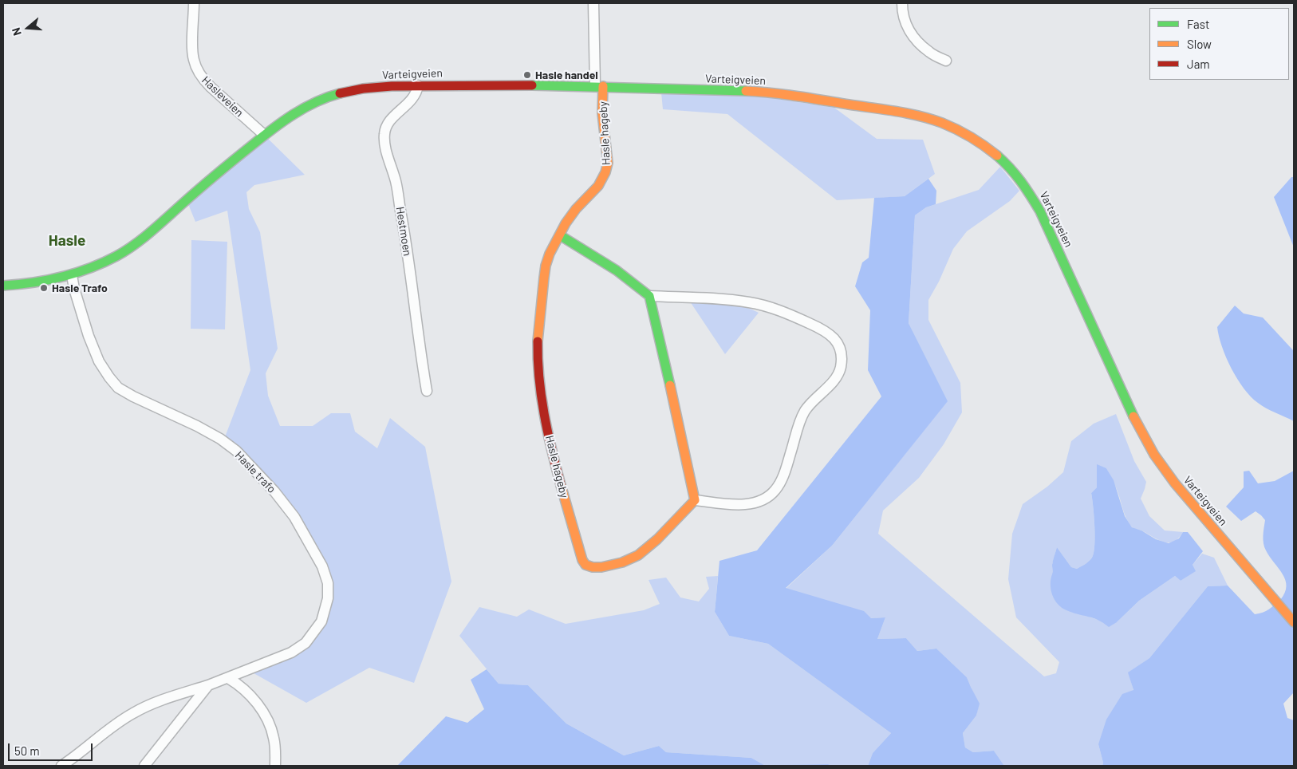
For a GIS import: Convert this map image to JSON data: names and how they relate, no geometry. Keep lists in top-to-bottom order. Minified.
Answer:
{"streets":{"main road":["Varteigveien","Hasle hageby"],"street":["Hasleveien","Hestmoen","Hasle trafo"]},"crossings":[["Varteigveien","Hasleveien"],["Varteigveien","Hasle hageby"],["Varteigveien","Hestmoen"],["Varteigveien","Hasle trafo"]],"districts":["Hasle"],"places":["Hasle handel","Hasle Trafo"],"legend":["Fast","Slow","Jam"],"scale_bar":"50 m","north":"left"}
